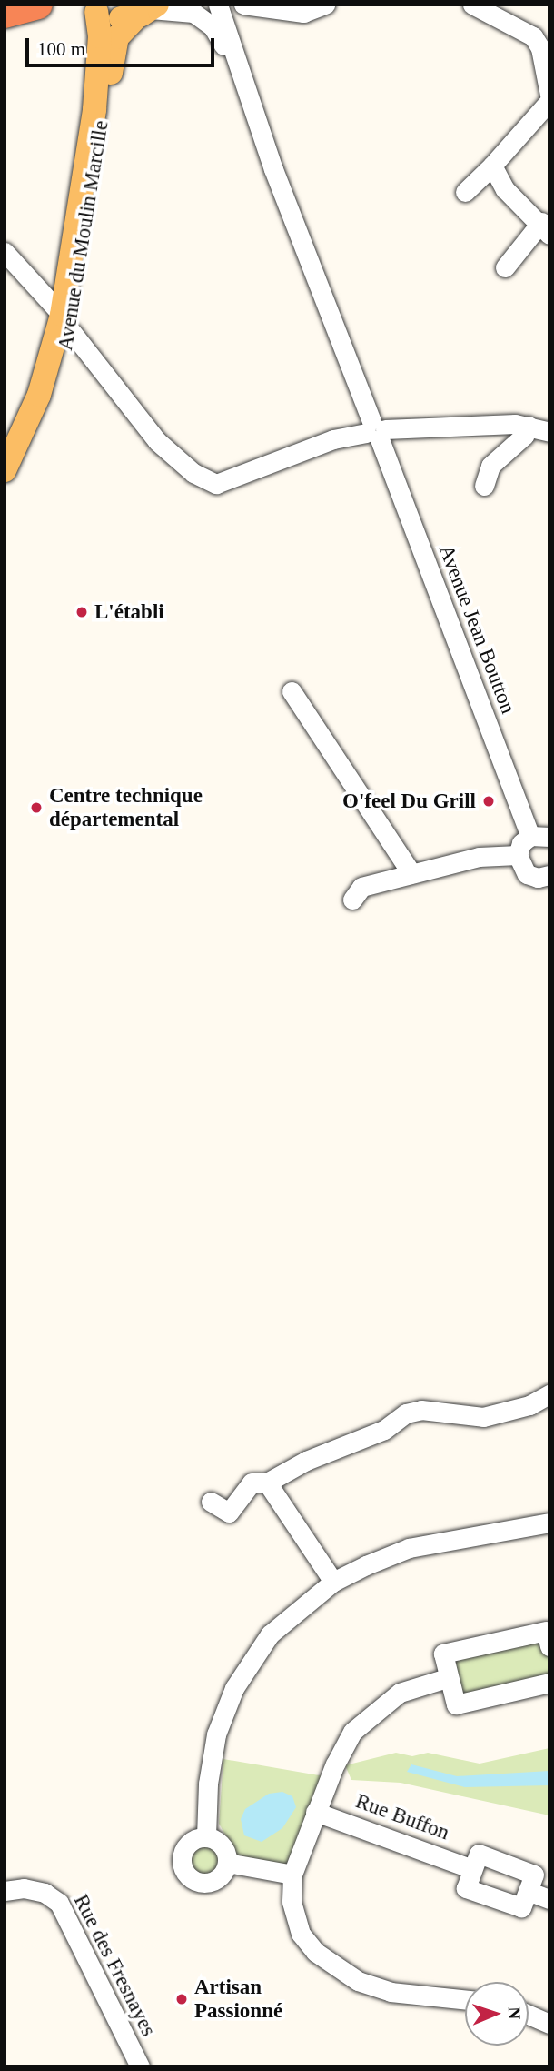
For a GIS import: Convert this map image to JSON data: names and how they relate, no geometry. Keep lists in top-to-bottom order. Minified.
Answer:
{"streets":{"main road":["Avenue du Moulin Marcille"],"street":["Avenue Jean Boutton","Rue Buffon","Rue des Fresnayes"]},"places":["L'établi","O'feel Du Grill","Centre technique départemental","Artisan Passionné"],"scale_bar":"100 m","north":"right"}
